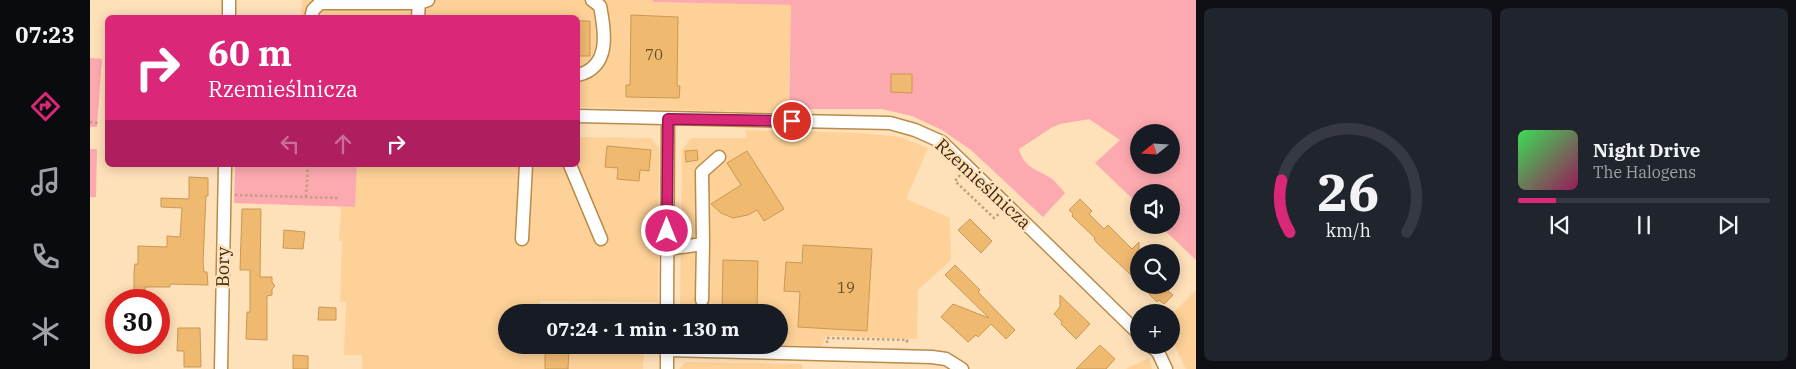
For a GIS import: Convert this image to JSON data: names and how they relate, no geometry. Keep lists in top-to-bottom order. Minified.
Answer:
{"streets":{"street":["Rzemieślnicza","Bory"]},"house_numbers":["70","19"],"north":"left","page":{"tabs":"07:23","turn":["60 m","Rzemieślnicza"],"map_buttons":"+","song":["Night Drive","The Halogens"],"limit":"30","trip":"07:24 · 1 min · 130 m","gauge":["26","km/h"]}}
